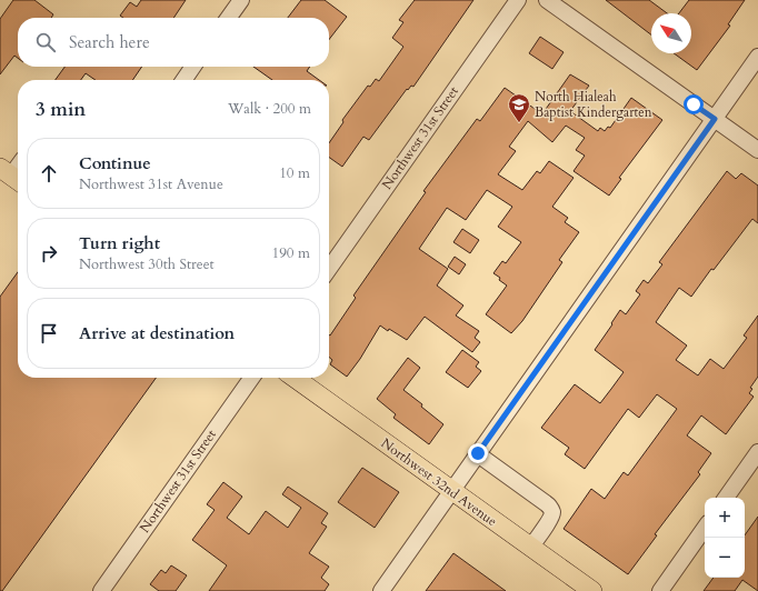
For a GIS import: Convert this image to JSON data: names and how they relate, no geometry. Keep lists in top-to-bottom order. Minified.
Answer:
{"streets":{"main road":["Northwest 32nd Avenue"],"street":["Northwest 31st Street"]},"places":{"school or university":["North Hialeah Baptist Kindergarten"]},"north":"top left","page":{"search":"Search here","heading":["3 min","Walk · 200 m"],"list":[["Continue","Northwest 31st Avenue","10 m"],["Turn right","Northwest 30th Street","190 m"],"Arrive at destination"],"map_buttons":["+","−"]}}
